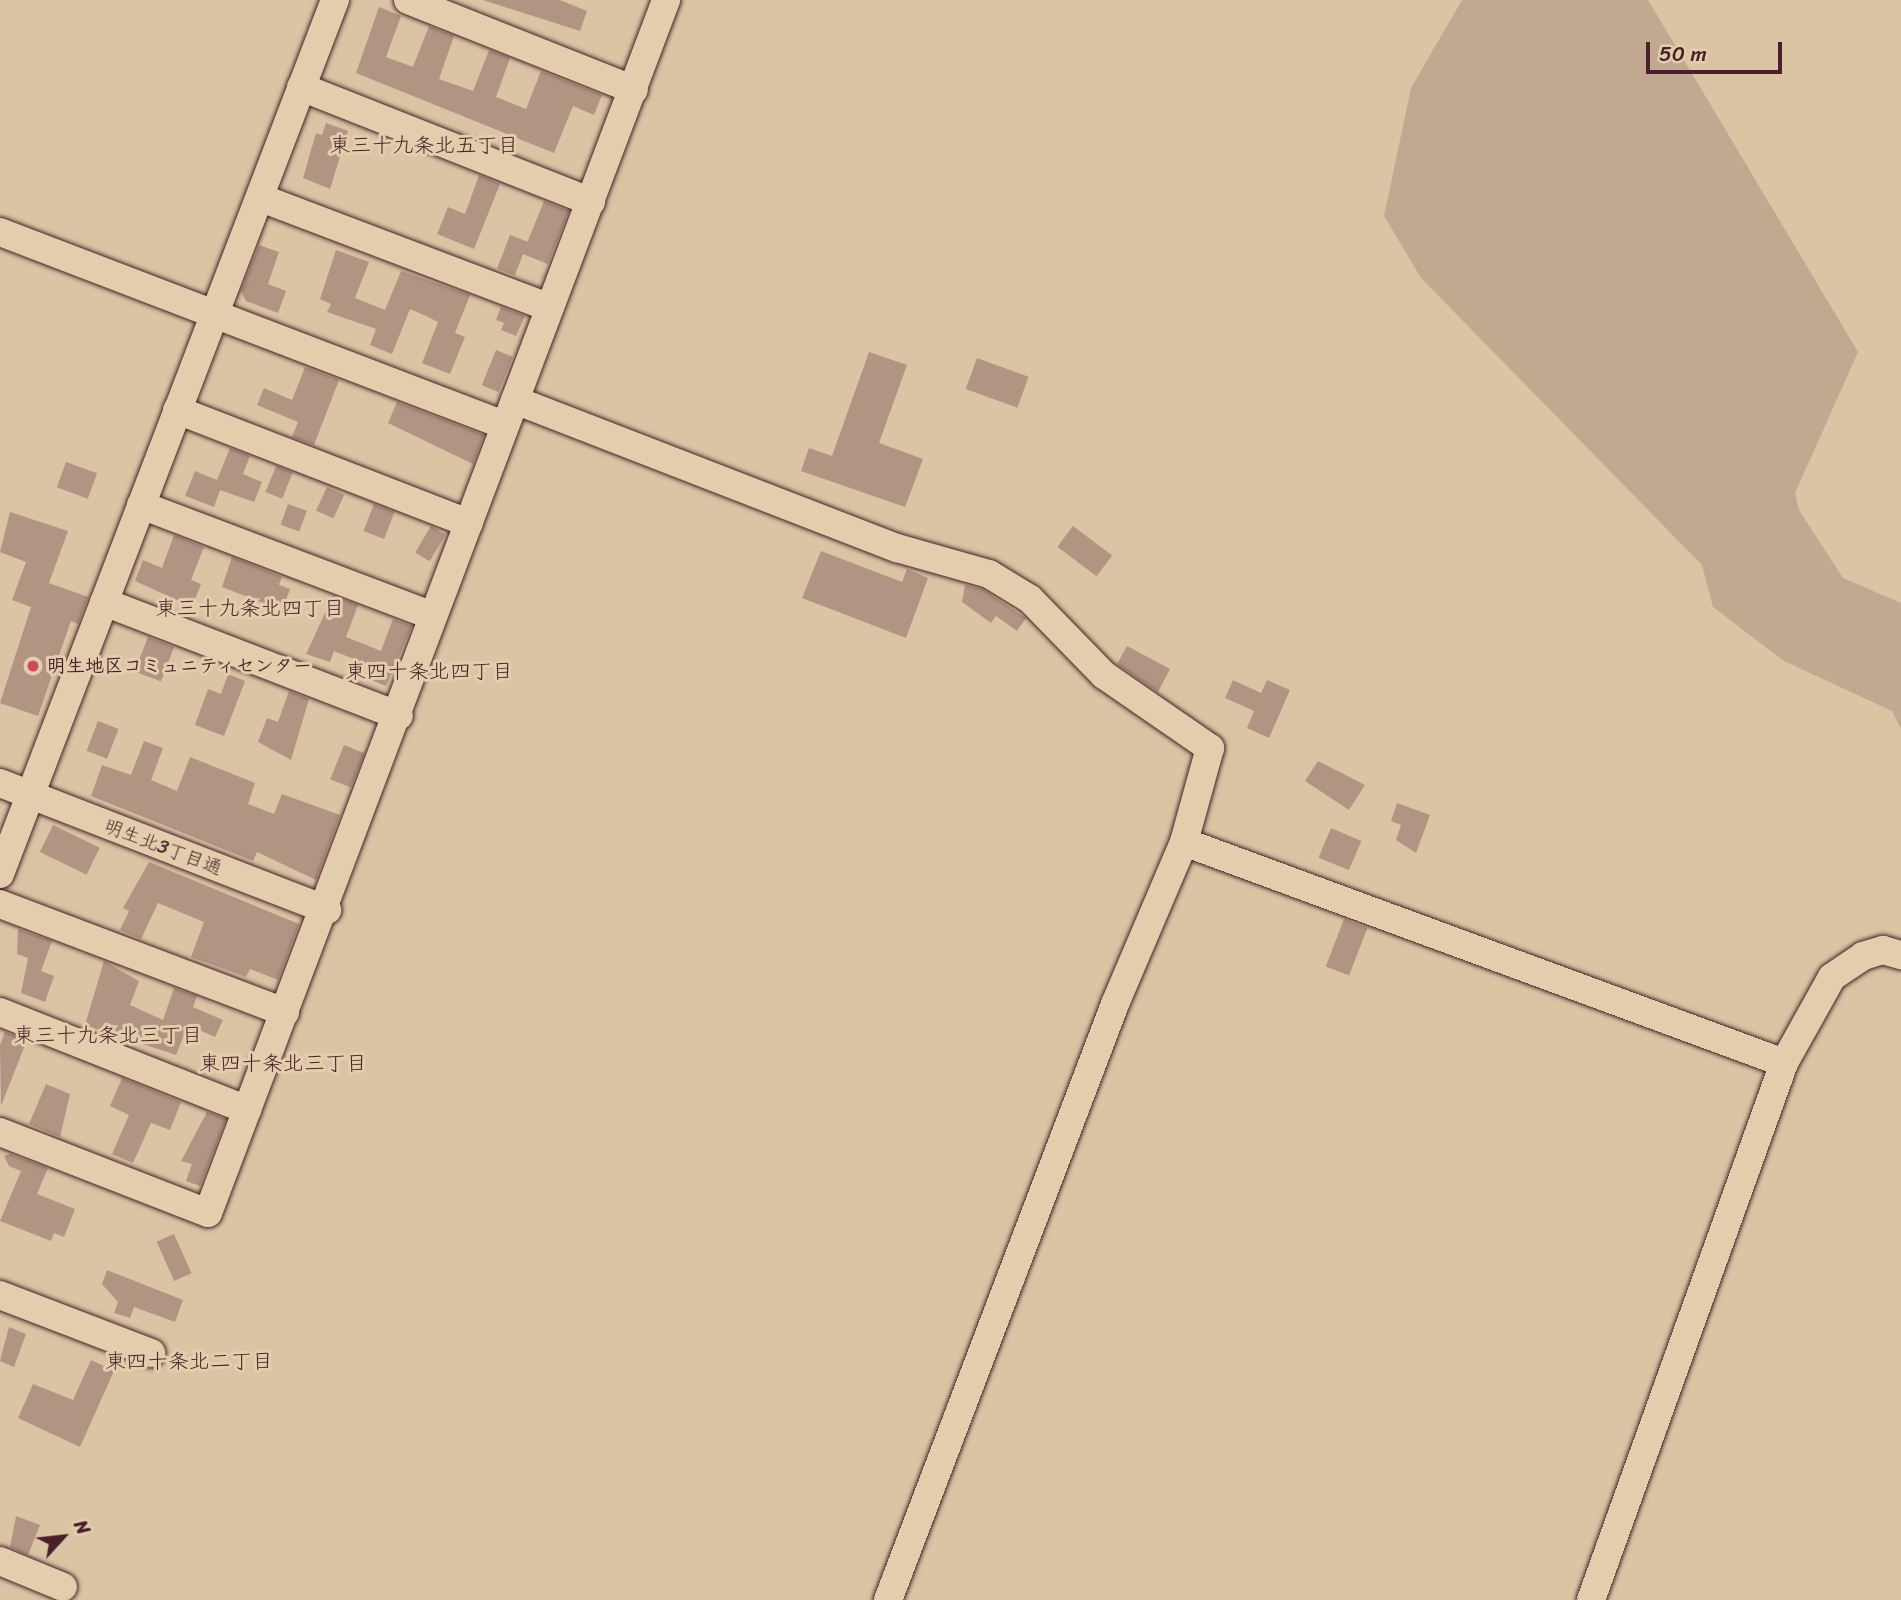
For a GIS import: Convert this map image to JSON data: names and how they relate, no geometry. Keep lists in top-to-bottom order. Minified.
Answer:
{"streets":{"street":["明生北3丁目通"]},"districts":["東三十九条北五丁目","東三十九条北四丁目","東四十条北四丁目","東三十九条北三丁目","東四十条北三丁目","東四十条北二丁目"],"places":["明生地区コミュニティセンター"],"scale_bar":"50 m","north":"top right"}
